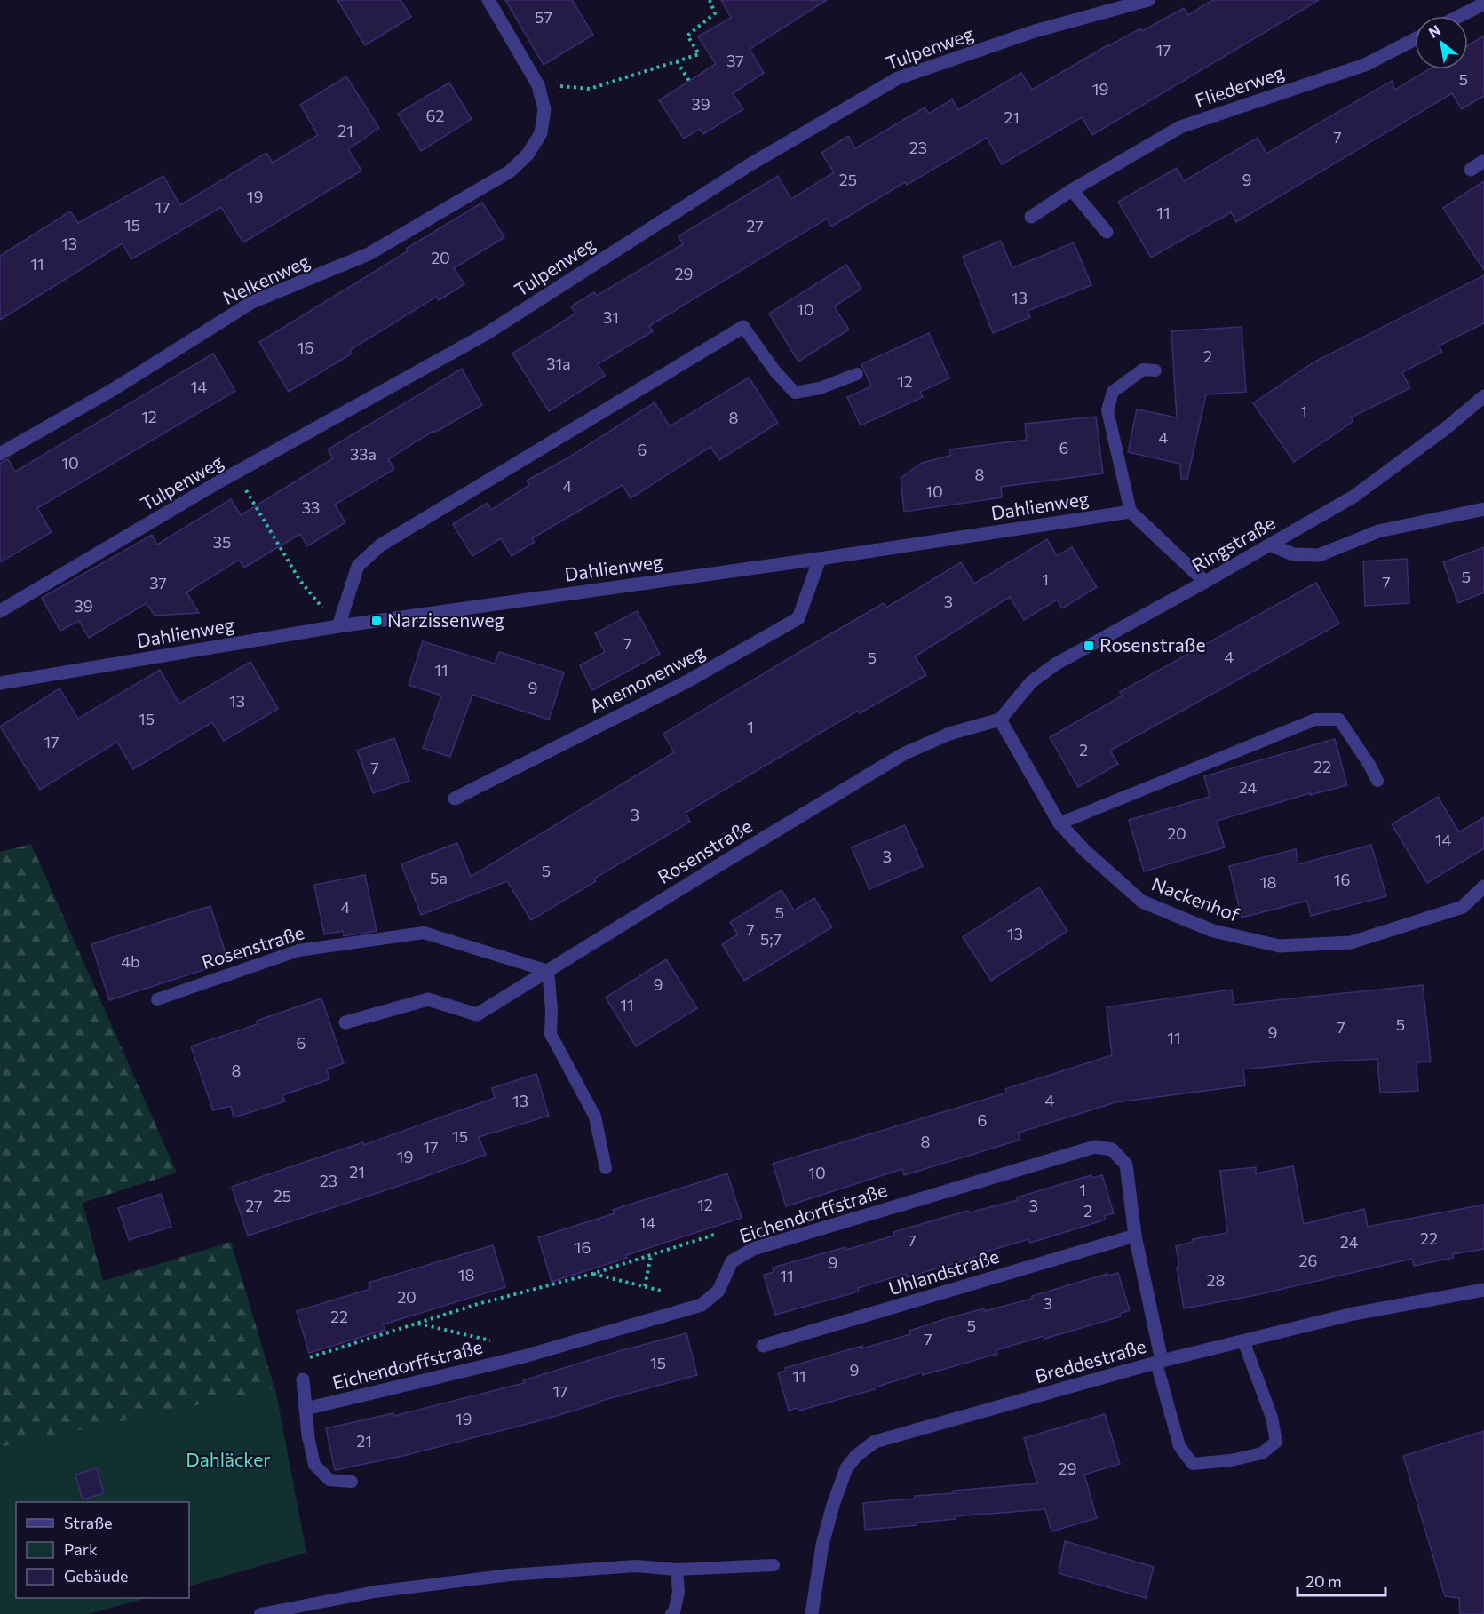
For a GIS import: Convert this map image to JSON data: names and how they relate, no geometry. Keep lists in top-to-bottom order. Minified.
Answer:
{"streets":{"street":["Tulpenweg","Fliederweg","Nelkenweg","Dahlienweg","Ringstraße","Anemonenweg","Rosenstraße","Nackenhof","Eichendorffstraße","Uhlandstraße","Breddestraße"]},"crossings":[["Dahlienweg","Anemonenweg"],["Ringstraße","Rosenstraße"],["Ringstraße","Nackenhof"],["Rosenstraße","Nackenhof"],["Eichendorffstraße","Uhlandstraße"],["Eichendorffstraße","Breddestraße"]],"parks":["Dahläcker"],"places":{"transit":["Narzissenweg","Rosenstraße"]},"house_numbers":["57","17","37","5","19","39","62","21","21","7","23","25","9","19","17","11","15","27","13","20","11","29","13","10","31","16","2","31a","12","14","1","12","8","4","6","6","33a","10","8","4","10","33","35","5","1","7","37","3","39","7","4","5","11","9","13","15","1","17","2","22","7","24","3","20","14","3","5","5a","16","18","4","5","7","13","5;7","4b","9","11","5","7","9","11","6","8","4","13","6","15","8","17","19","21","10","23","1","25","12","27","3","2","14","22","7","24","16","26","9","18","11","28","20","3","22","5","7","15","9","11","17","19","21","29"],"legend":["Straße","Park","Gebäude"],"scale_bar":"20 m","north":"top left"}
